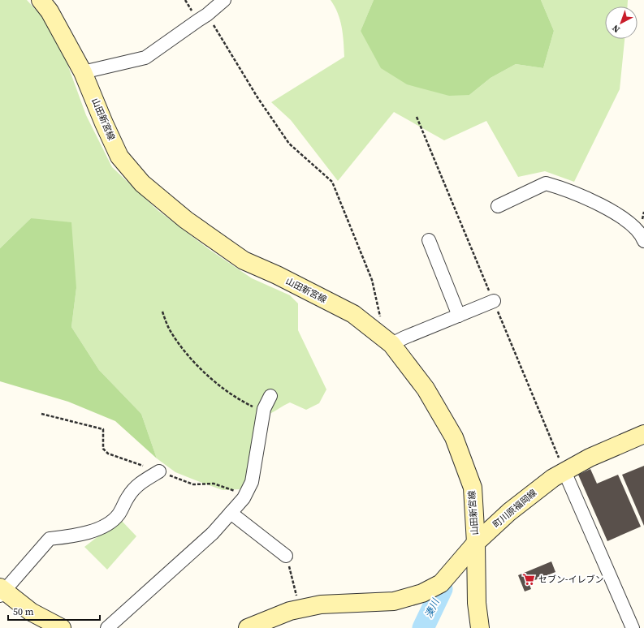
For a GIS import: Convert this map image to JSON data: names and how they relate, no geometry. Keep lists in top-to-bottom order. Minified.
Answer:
{"streets":{"main road":["山田新宮線","町川原福岡線"]},"crossings":[["山田新宮線","町川原福岡線"]],"water":["湊川"],"places":{"supermarket":["セブン-イレブン"]},"scale_bar":"50 m","north":"bottom left"}
